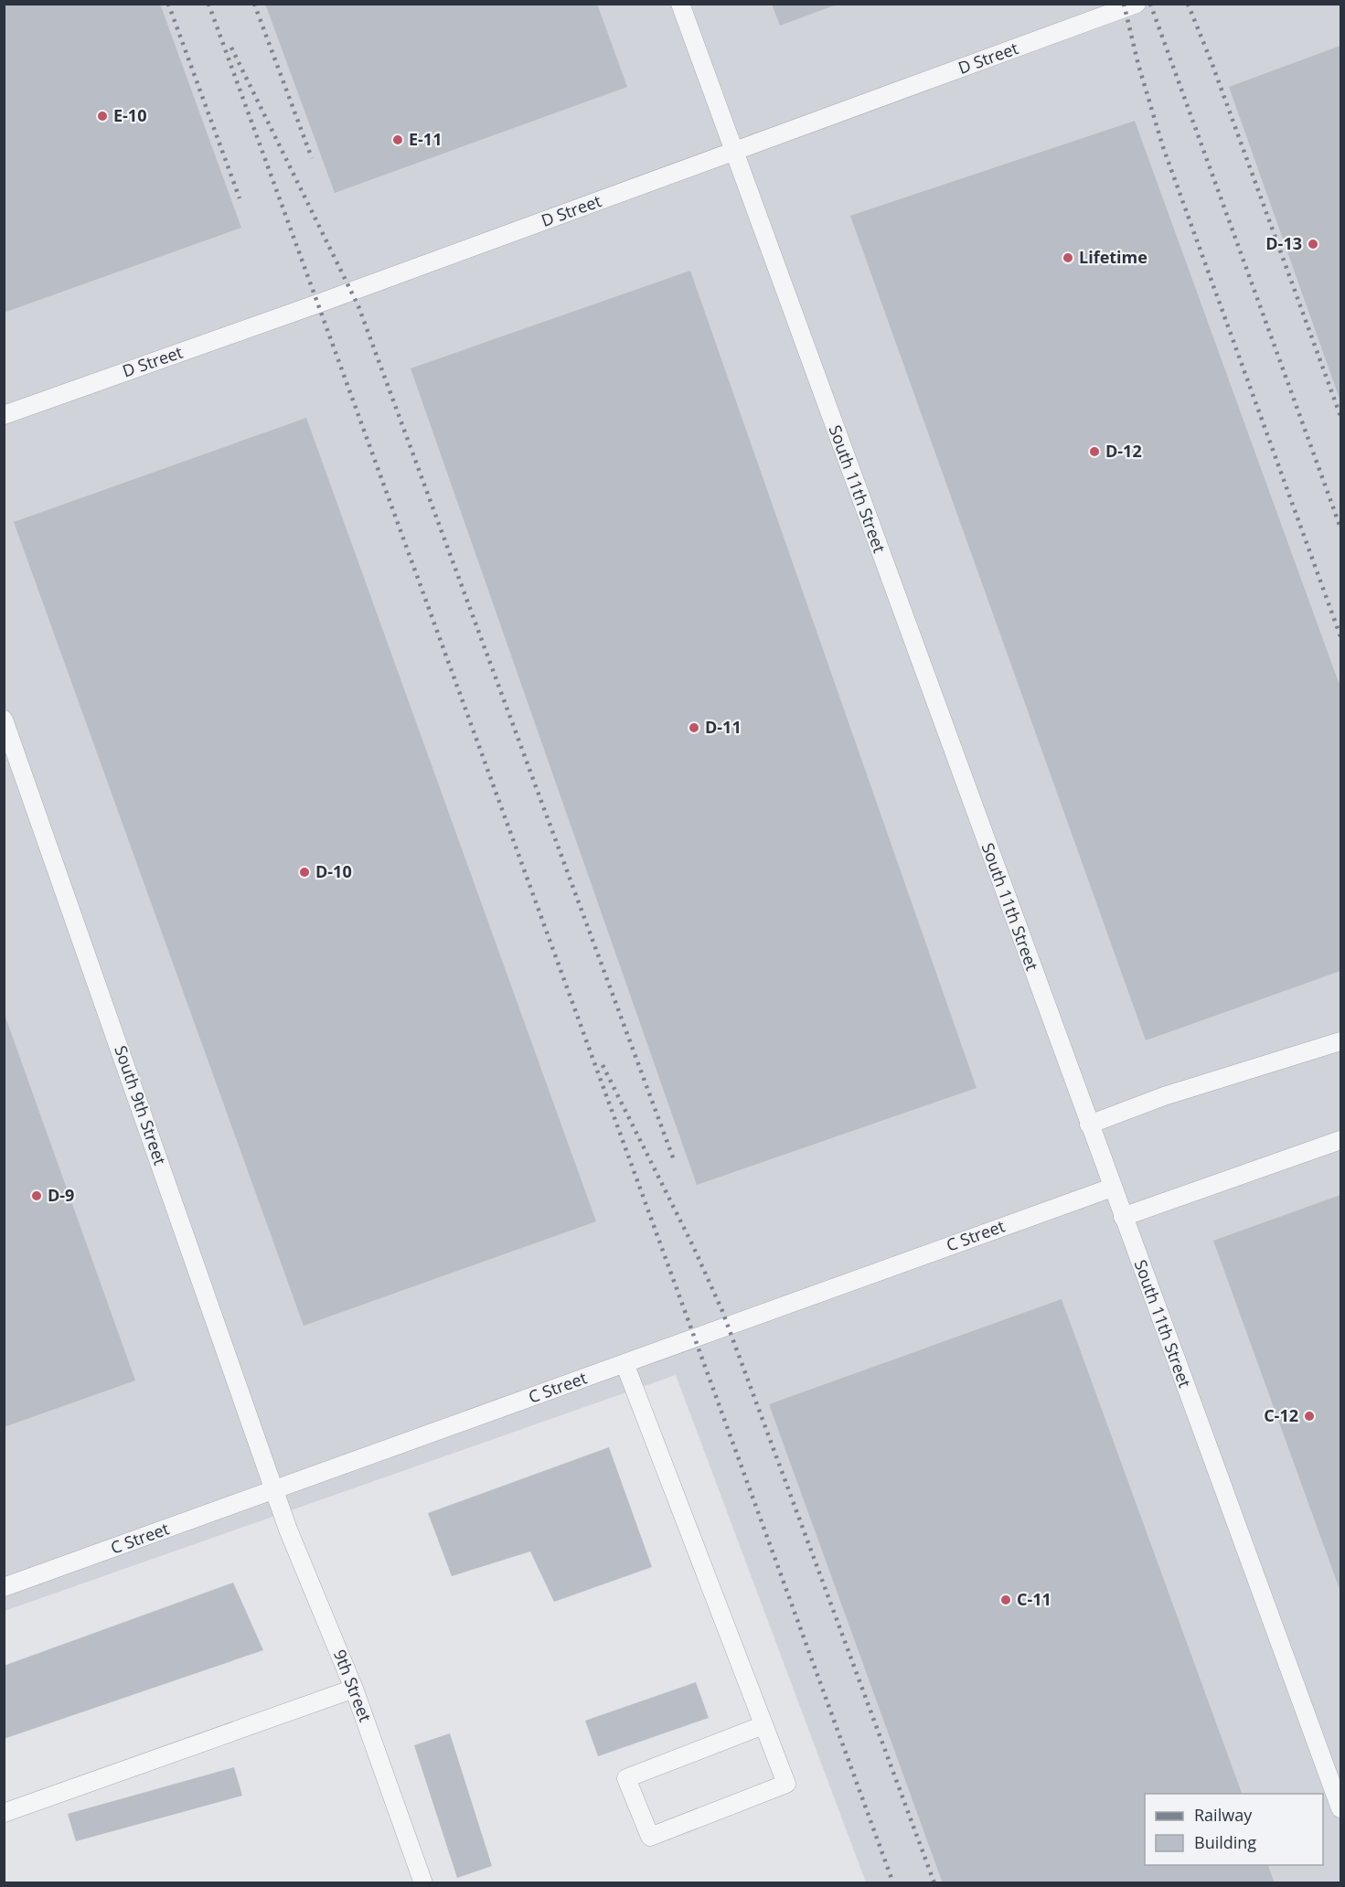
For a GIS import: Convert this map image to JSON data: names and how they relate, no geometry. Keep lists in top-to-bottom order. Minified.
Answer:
{"streets":{"lane":["D Street","South 11th Street","South 9th Street","C Street","9th Street"]},"crossings":[["D Street","South 11th Street"],["South 11th Street","C Street"],["South 9th Street","C Street"],["South 9th Street","9th Street"],["C Street","9th Street"]],"places":["E-10","E-11","D-13","Lifetime","D-12","D-11","D-10","D-9","C-12","C-11"],"legend":["Railway","Building"]}
